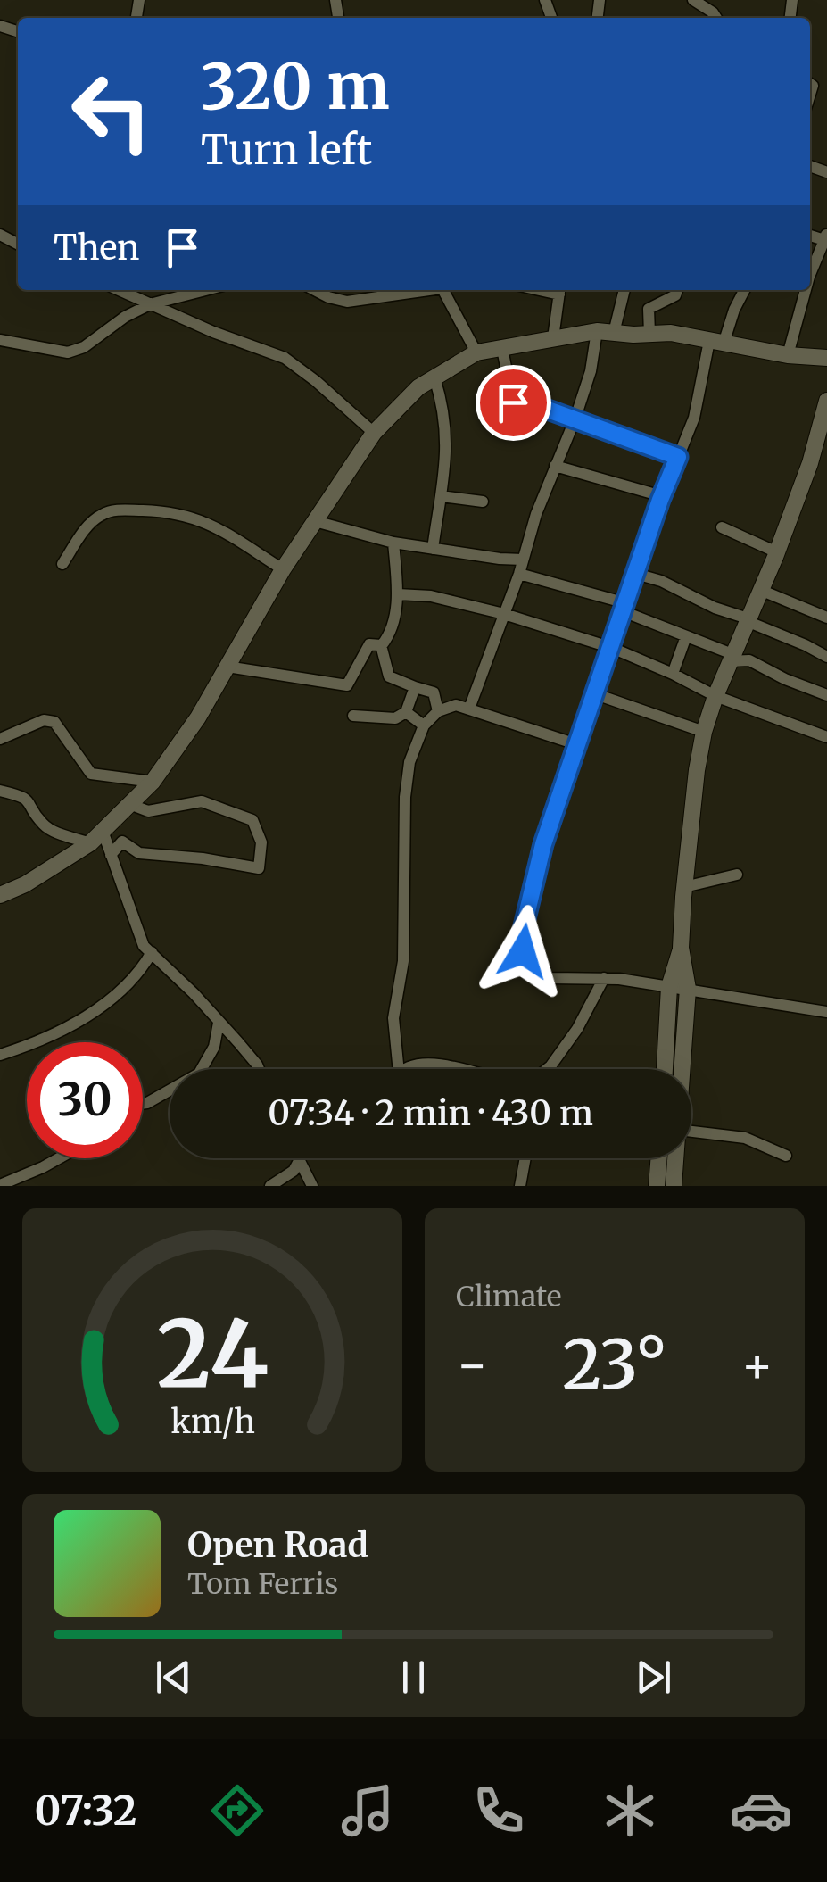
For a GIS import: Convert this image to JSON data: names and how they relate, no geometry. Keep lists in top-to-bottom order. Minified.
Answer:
{"page":{"turn":["320 m","Turn left"],"then":"Then","limit":"30","trip":"07:34 · 2 min · 430 m","tile":"Climate","heat":["−","23°","+"],"song":["Open Road","Tom Ferris"],"tabs":"07:32","gauge":["24","km/h"]}}
